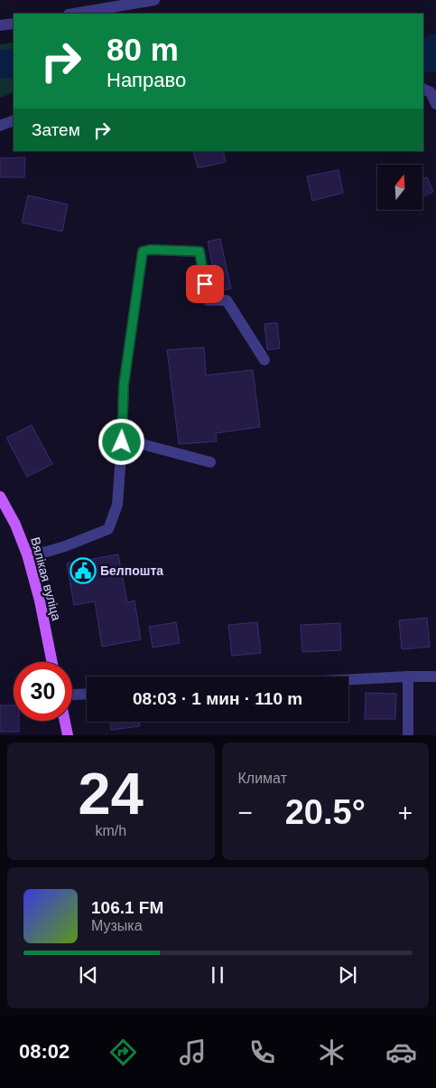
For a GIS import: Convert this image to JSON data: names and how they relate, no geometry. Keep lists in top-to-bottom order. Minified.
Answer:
{"streets":{"main road":["Вялікая вуліца"]},"places":{"public building":["Белпошта"]},"north":"top","page":{"turn":["80 m","Направо"],"then":"Затем","limit":"30","trip":"08:03 · 1 мин · 110 m","tile":[["24","km/h"],"Климат"],"heat":["−","20.5°","+"],"song":["106.1 FM","Музыка"],"tabs":"08:02"}}
